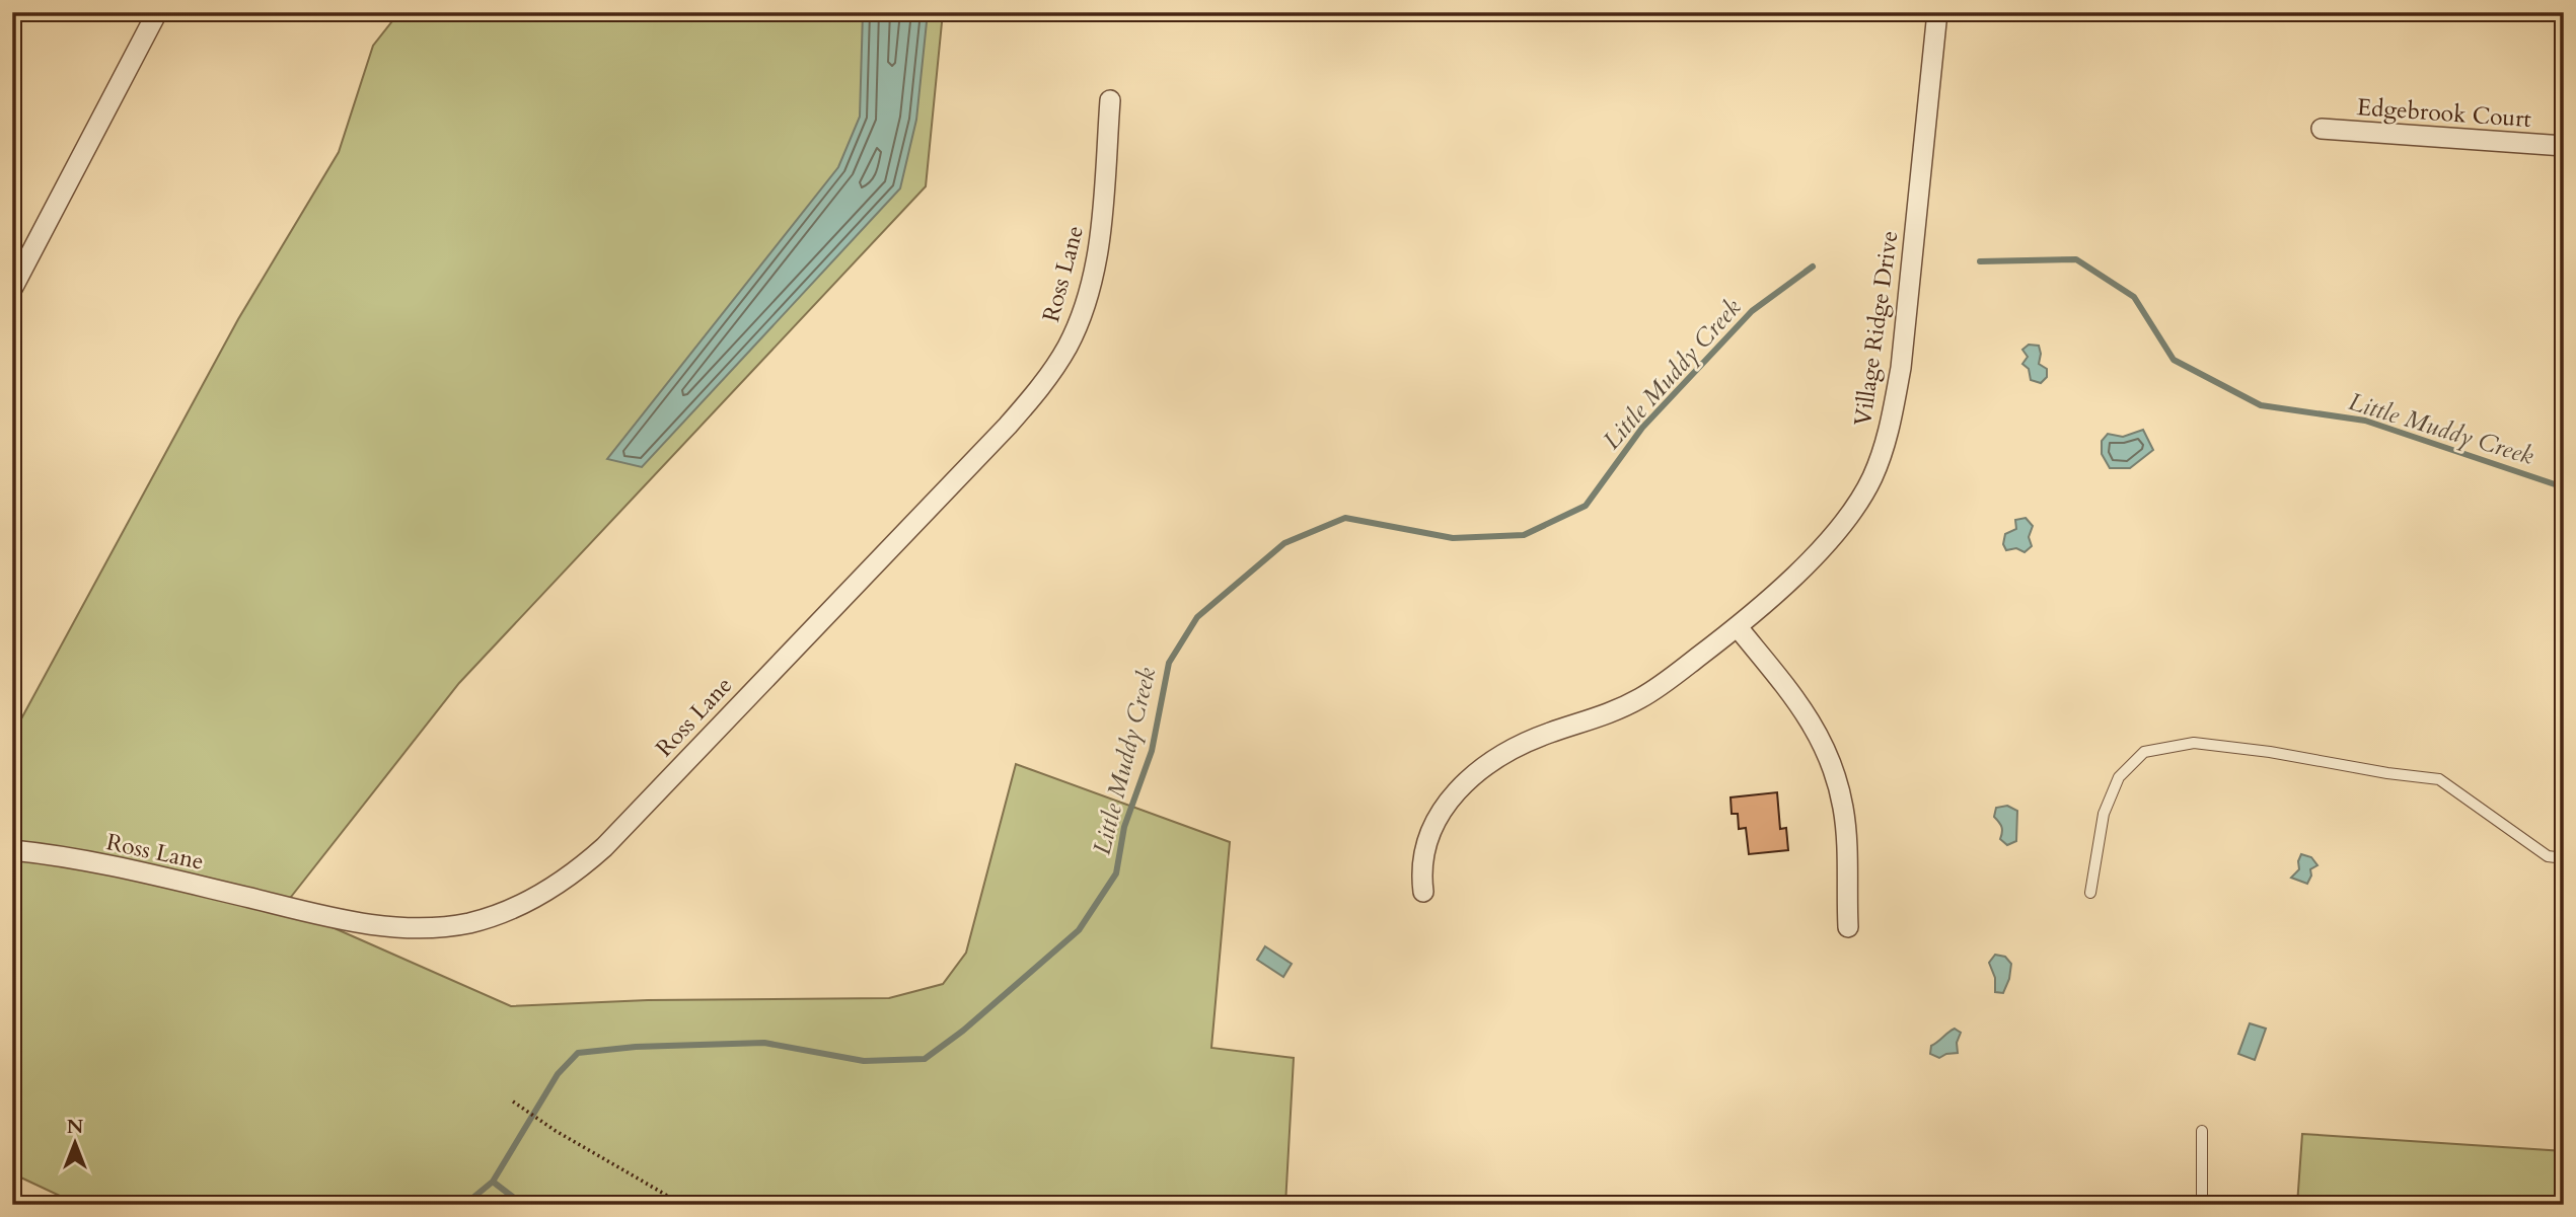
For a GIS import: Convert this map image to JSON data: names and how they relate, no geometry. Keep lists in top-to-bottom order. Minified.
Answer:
{"streets":{"street":["Edgebrook Court","Ross Lane","Village Ridge Drive"]},"water":["Little Muddy Creek"],"north":"top"}
